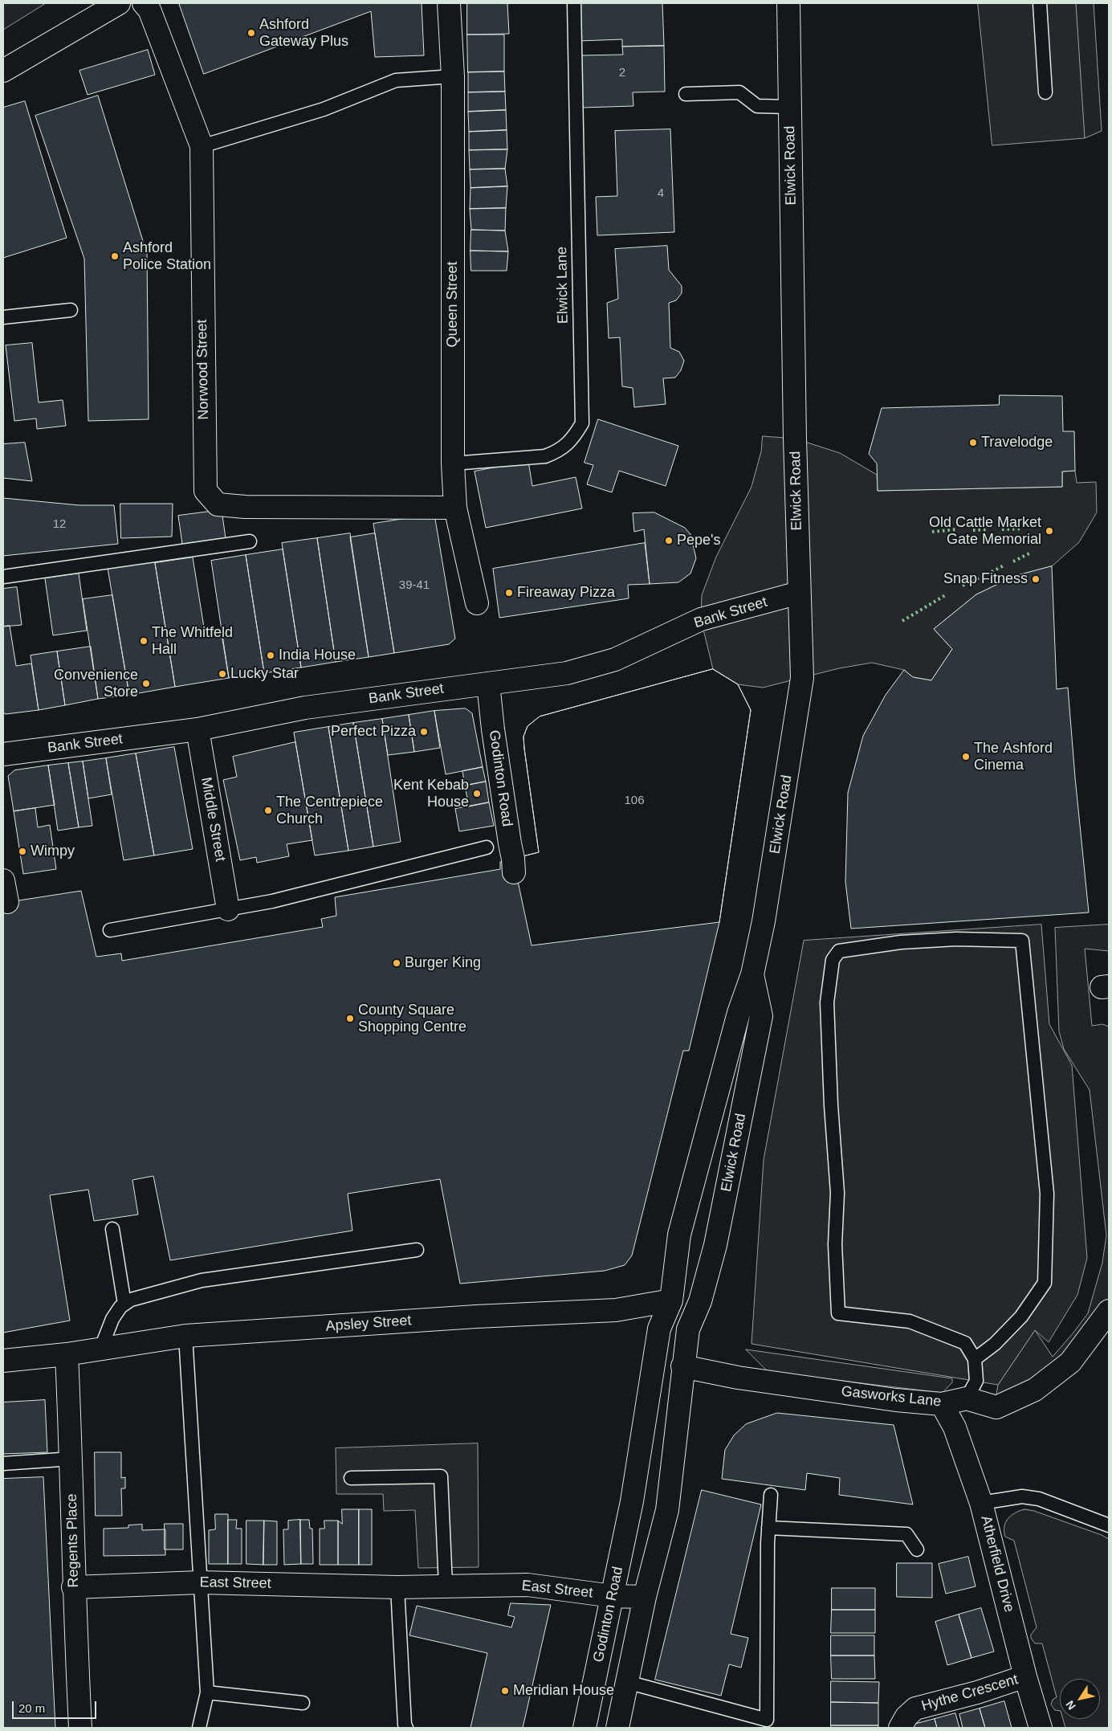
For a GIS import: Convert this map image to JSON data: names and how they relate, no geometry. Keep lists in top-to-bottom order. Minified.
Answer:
{"streets":{"street":["Elwick Road","Queen Street","Norwood Street","Bank Street","Godinton Road","Middle Street","Apsley Street","Gasworks Lane","Regents Place","Atherfield Drive","East Street","Hythe Crescent"],"lane":["Elwick Lane"]},"crossings":[["Elwick Road","Bank Street"],["Elwick Road","Godinton Road"],["Elwick Road","Apsley Street"],["Elwick Road","Gasworks Lane"],["Elwick Road","East Street"],["Elwick Lane","Queen Street"],["Queen Street","Norwood Street"],["Bank Street","Godinton Road"],["Bank Street","Middle Street"],["Godinton Road","East Street"],["Apsley Street","Regents Place"],["Gasworks Lane","Atherfield Drive"],["Regents Place","East Street"],["Atherfield Drive","Hythe Crescent"]],"places":["Ashford Gateway Plus","Ashford Police Station","Travelodge","Old Cattle Market Gate Memorial","Pepe's","Snap Fitness","Fireaway Pizza","The Whitfeld Hall","India House","Lucky Star","Convenience Store","Perfect Pizza","The Ashford Cinema","Kent Kebab House","The Centrepiece Church","Wimpy","Burger King","County Square Shopping Centre","Meridian House"],"house_numbers":["2","4","12","39-41","106"],"scale_bar":"20 m","north":"bottom left"}
